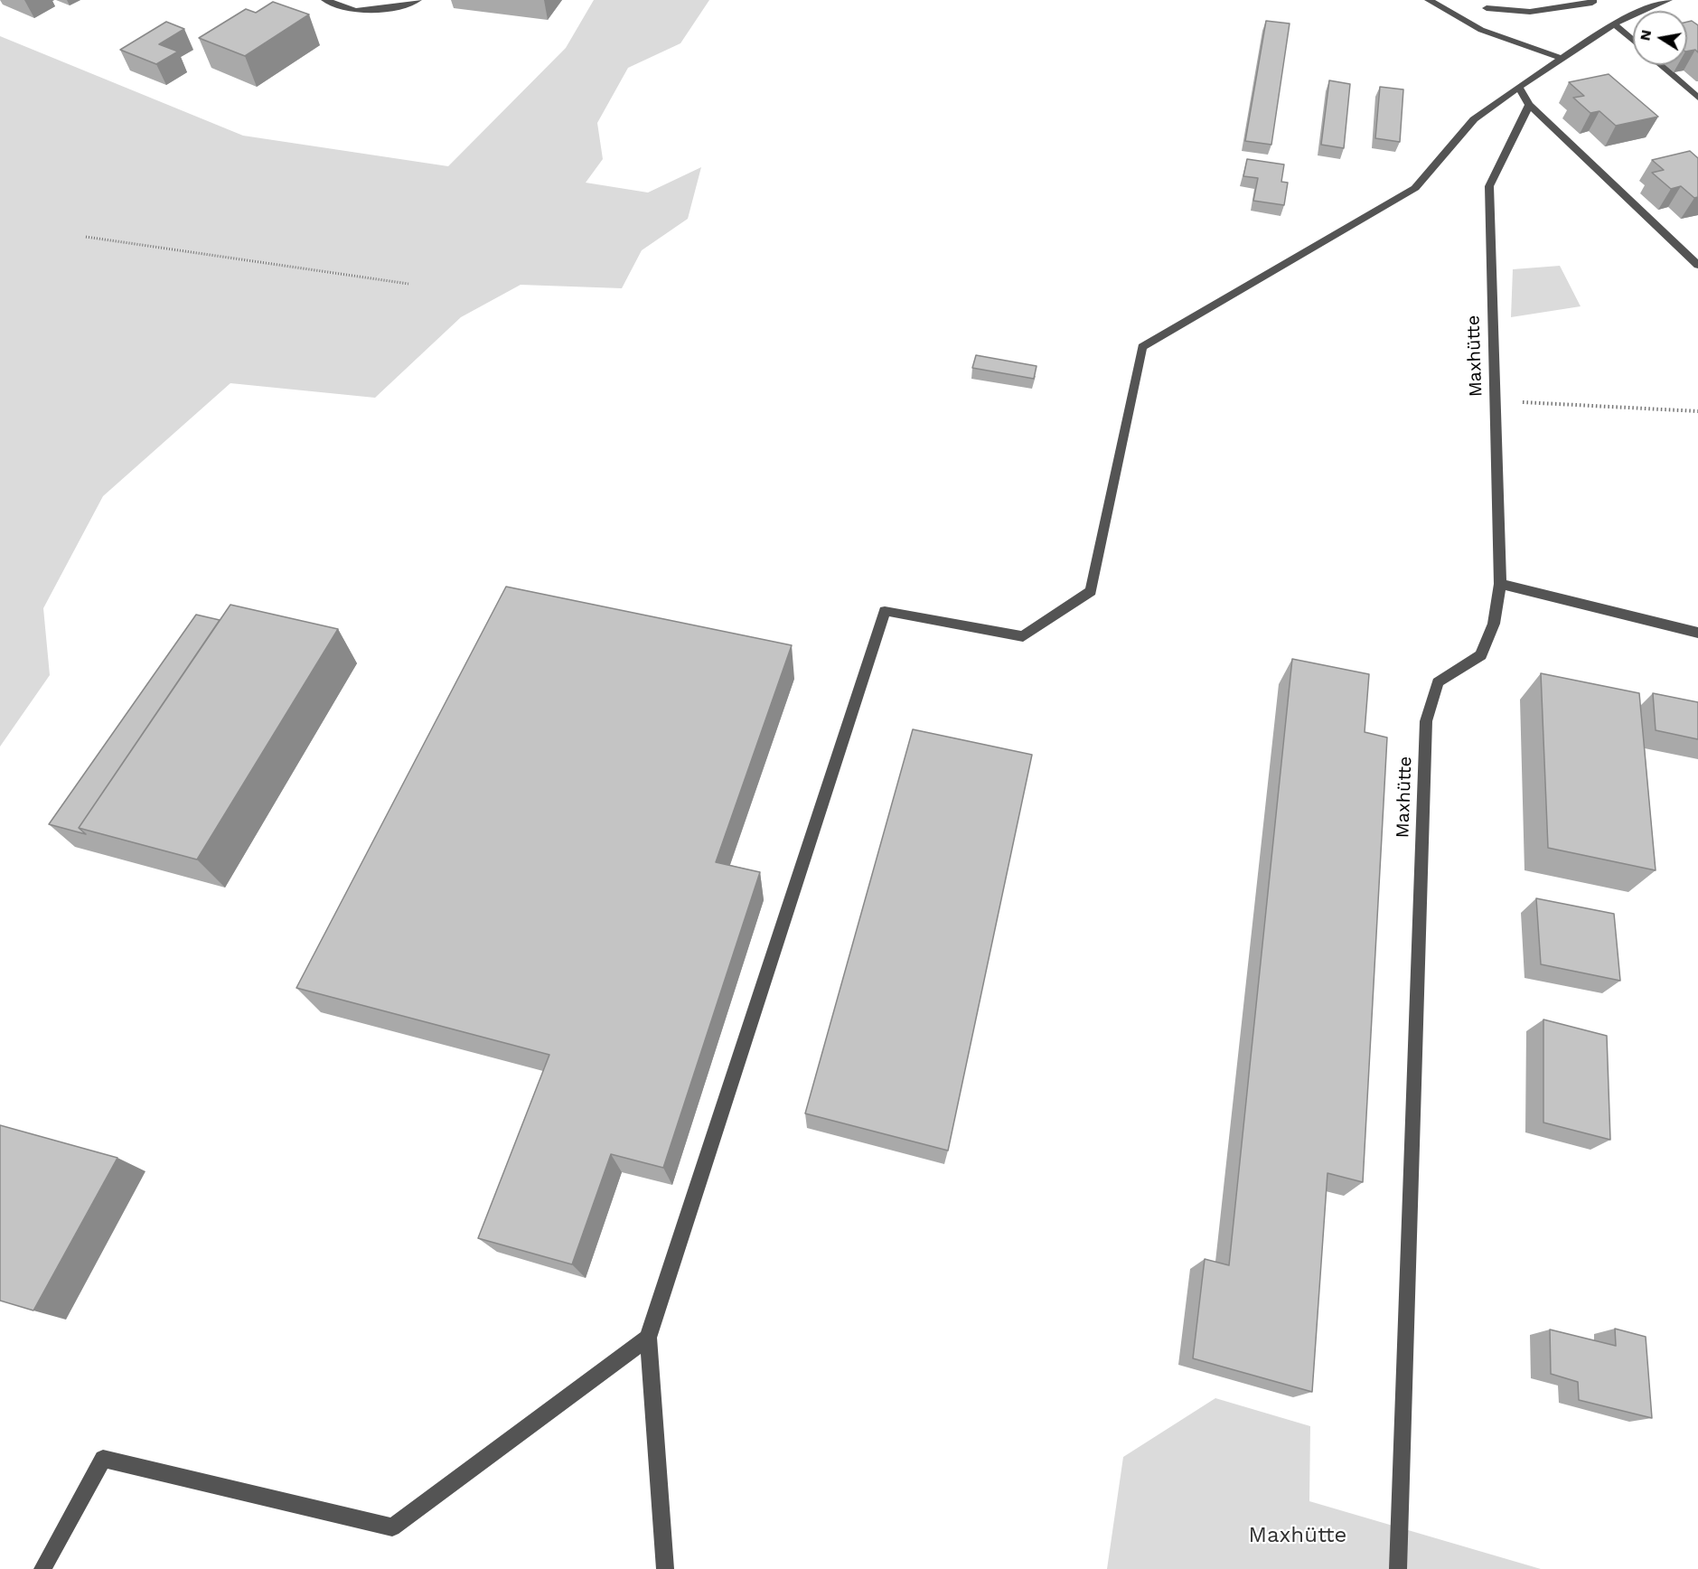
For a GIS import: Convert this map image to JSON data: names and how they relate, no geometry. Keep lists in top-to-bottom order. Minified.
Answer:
{"streets":{"street":["Maxhütte"]},"parks":["Maxhütte"],"north":"left"}
